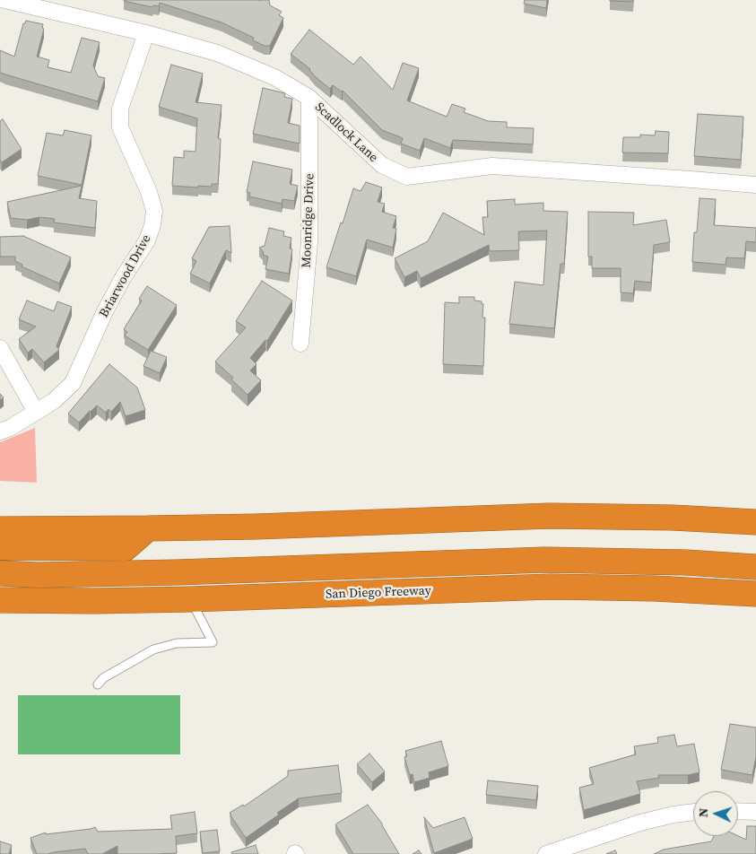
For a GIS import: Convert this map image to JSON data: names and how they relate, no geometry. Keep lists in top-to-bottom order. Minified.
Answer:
{"streets":{"highway":["San Diego Freeway"],"street":["Scadlock Lane","Moonridge Drive","Briarwood Drive"]},"crossings":[["Scadlock Lane","Moonridge Drive"],["Scadlock Lane","Briarwood Drive"]],"north":"left"}
